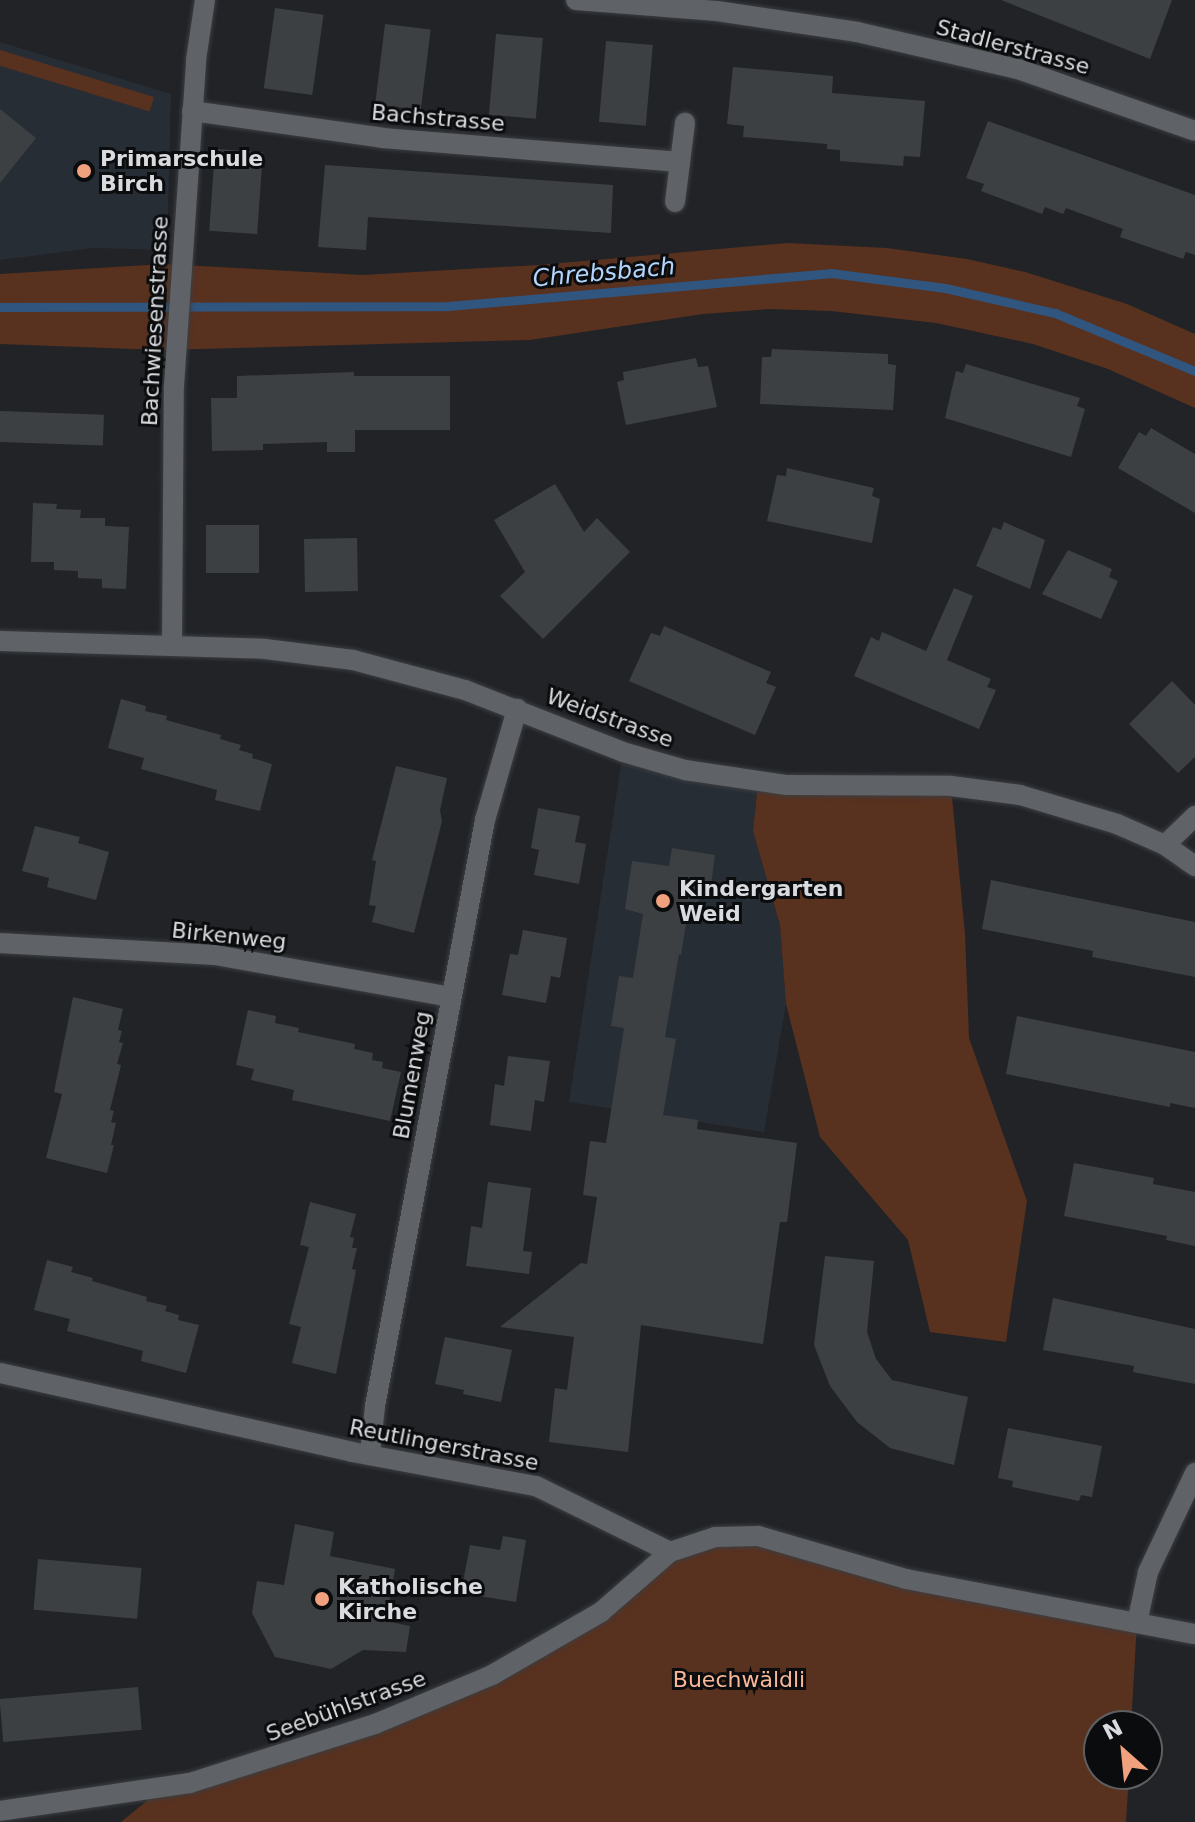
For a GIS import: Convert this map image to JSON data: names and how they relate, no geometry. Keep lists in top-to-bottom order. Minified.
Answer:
{"streets":{"street":["Stadlerstrasse","Bachstrasse","Bachwiesenstrasse","Weidstrasse","Birkenweg","Blumenweg","Reutlingerstrasse","Seebühlstrasse"]},"crossings":[["Bachstrasse","Bachwiesenstrasse"],["Bachwiesenstrasse","Weidstrasse"],["Weidstrasse","Blumenweg"],["Birkenweg","Blumenweg"],["Blumenweg","Reutlingerstrasse"],["Reutlingerstrasse","Seebühlstrasse"]],"water":["Chrebsbach"],"parks":["Buechwäldli"],"places":["Primarschule Birch","Kindergarten Weid","Katholische Kirche"],"north":"top left"}
